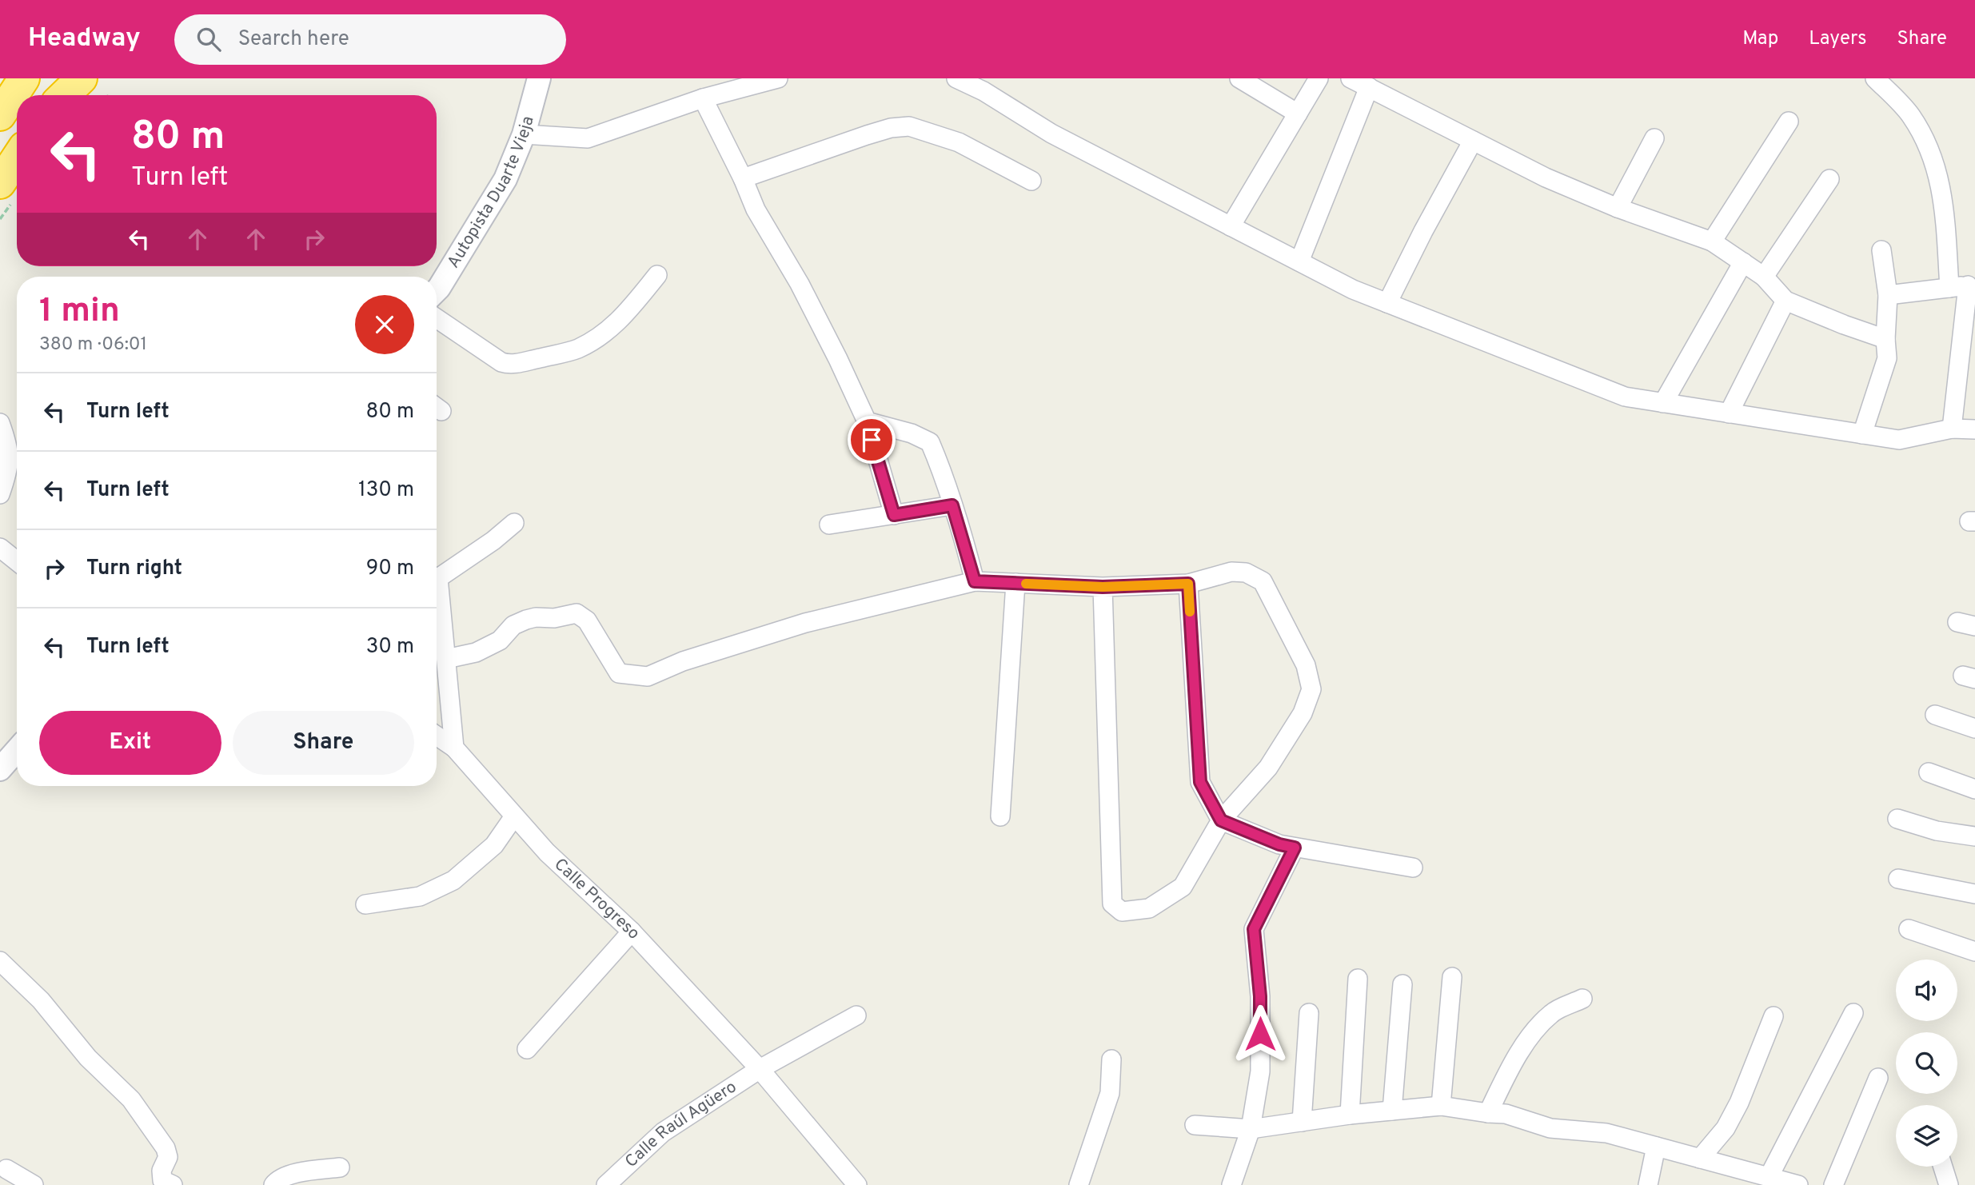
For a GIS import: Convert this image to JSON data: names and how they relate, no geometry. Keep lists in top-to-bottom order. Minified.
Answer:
{"streets":{"street":["Autopista Duarte Vieja","Calle Progreso","Calle Raúl Agüero"]},"crossings":[["Calle Progreso","Calle Raúl Agüero"]],"page":{"header":"Headway","search":"Search here","nav":["Map","Layers","Share"],"turn":["80 m","Turn left"],"heading":["1 min","380 m · 06:01"],"list":[{"name":"Turn left","value":"80 m"},{"name":"Turn left","value":"130 m"},{"name":"Turn right","value":"90 m"},{"name":"Turn left","value":"30 m"}],"buttons":["Exit","Share"]}}
